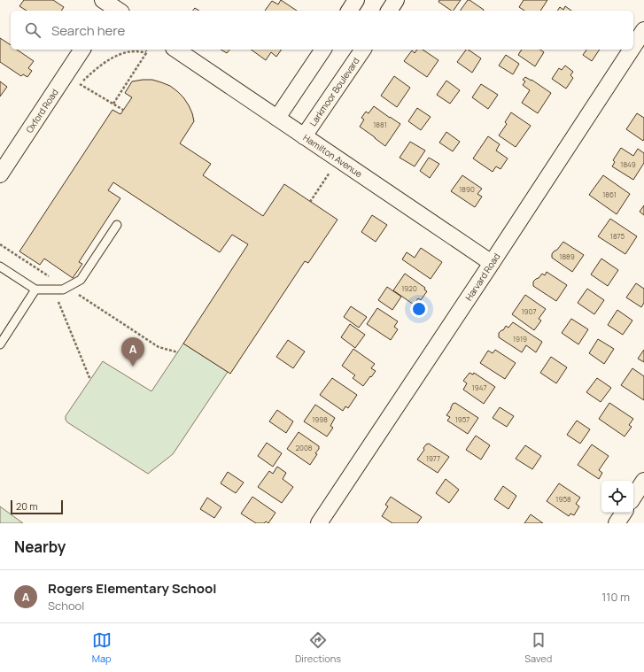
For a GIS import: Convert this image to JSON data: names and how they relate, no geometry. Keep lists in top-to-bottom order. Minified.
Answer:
{"streets":{"street":["Larkmoor Boulevard","Oxford Road","Hamilton Avenue","Harvard Road"]},"crossings":[["Larkmoor Boulevard","Hamilton Avenue"],["Hamilton Avenue","Harvard Road"]],"house_numbers":["1881","1849","1890","1861","1875","1889","1920","1907","1919","1947","1998","1957","2008","1977","1958"],"scale_bar":"20 m","page":{"search":"Search here","pins":"A","scale":"20 m","heading":"Nearby","list":[{"mark":"A","name":"Rogers Elementary School","note":"School","value":"110 m"}],"nav":["Map","Directions","Saved"]}}
